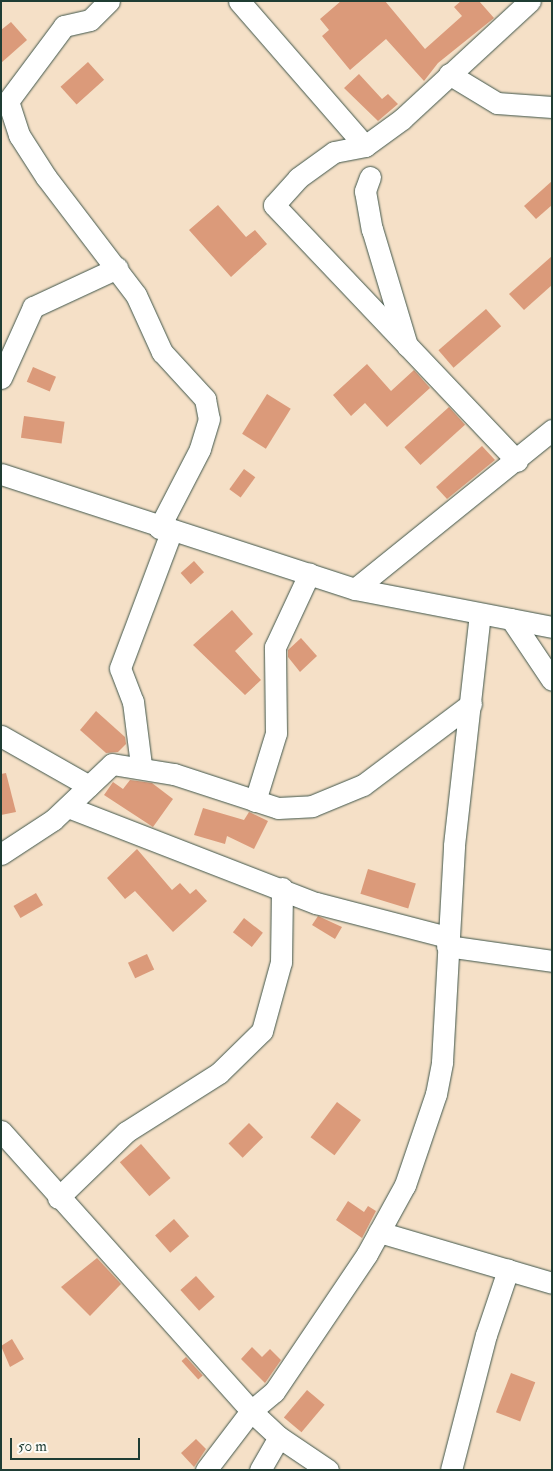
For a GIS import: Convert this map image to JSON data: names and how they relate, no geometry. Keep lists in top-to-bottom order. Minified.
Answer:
{"scale_bar":"50 m"}
